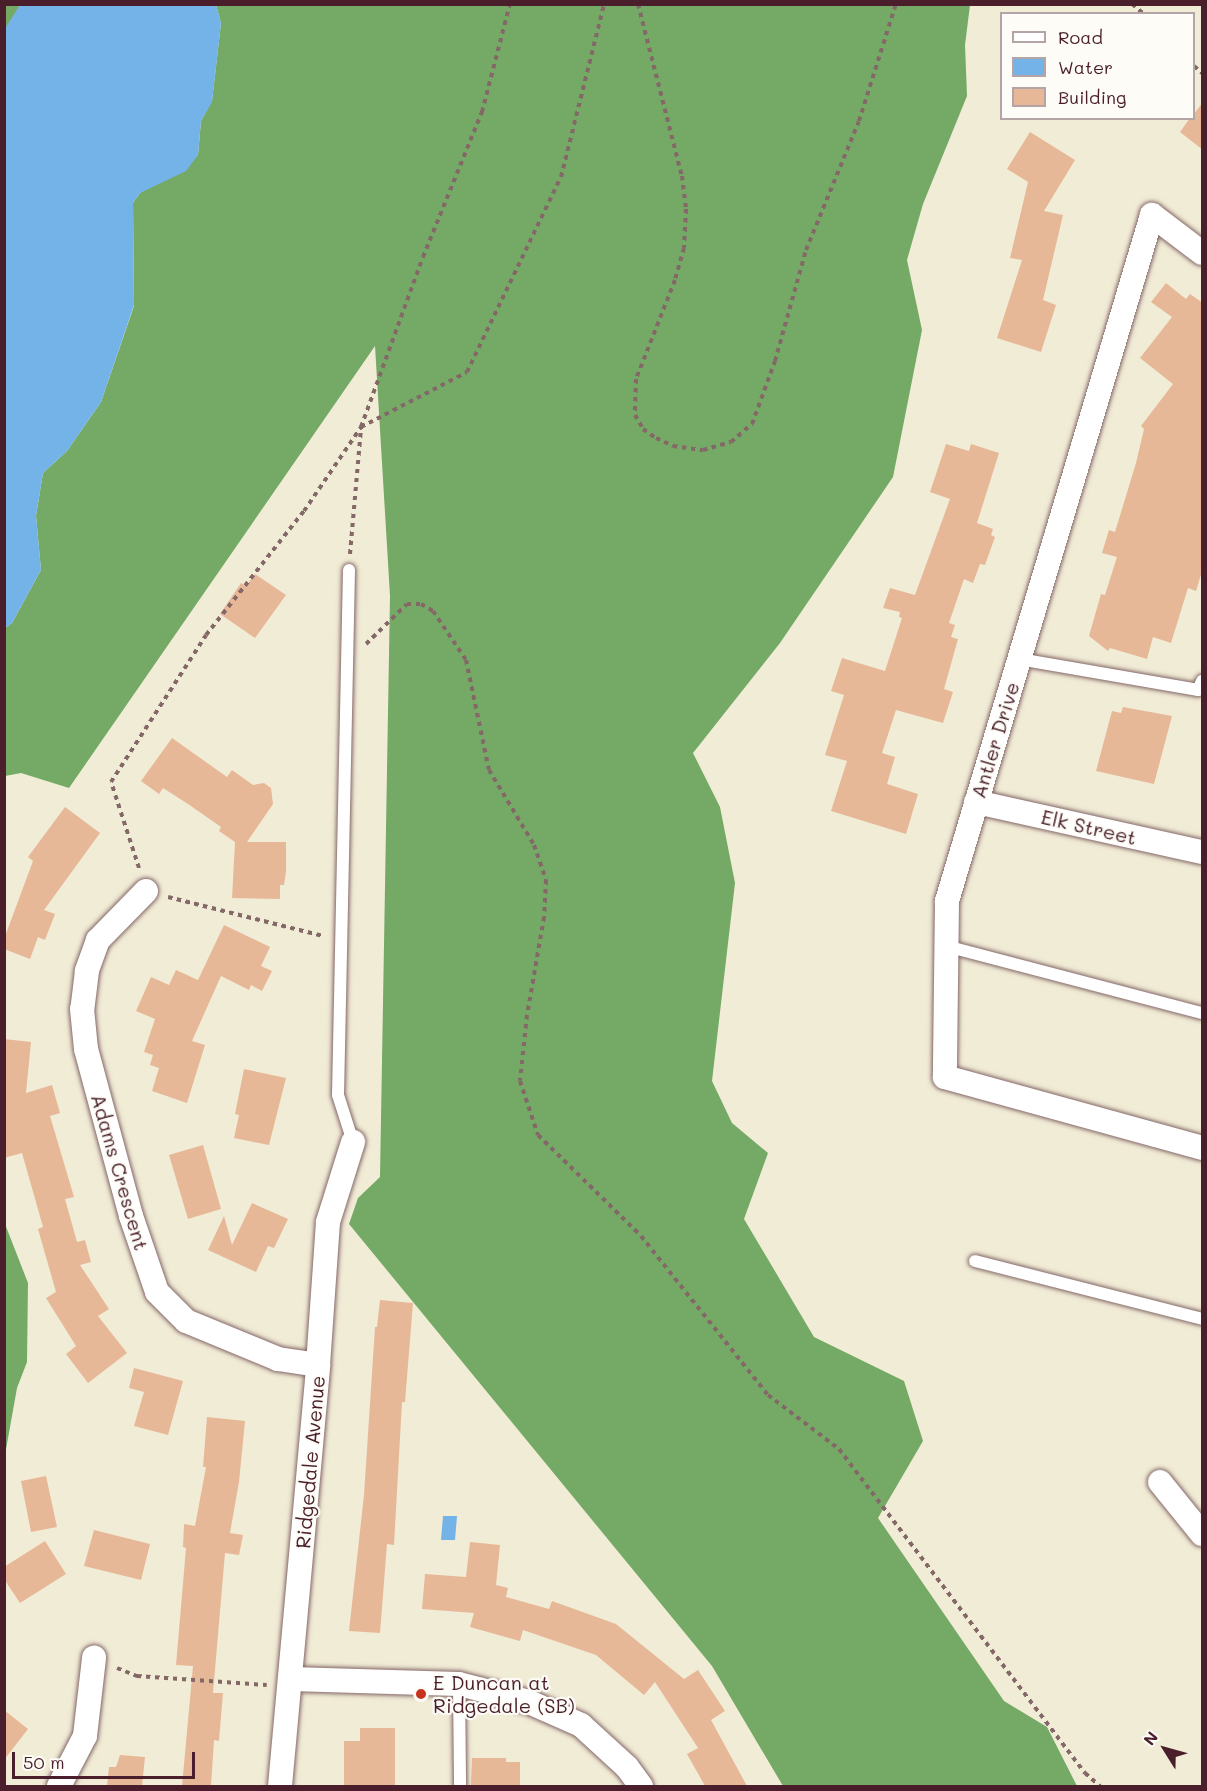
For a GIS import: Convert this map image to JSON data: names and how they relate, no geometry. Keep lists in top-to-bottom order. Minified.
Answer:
{"streets":{"street":["Antler Drive","Elk Street","Adams Crescent","Ridgedale Avenue"]},"crossings":[["Antler Drive","Elk Street"],["Adams Crescent","Ridgedale Avenue"]],"places":["E Duncan at Ridgedale (SB)"],"legend":["Road","Water","Building"],"scale_bar":"50 m","north":"top left"}
